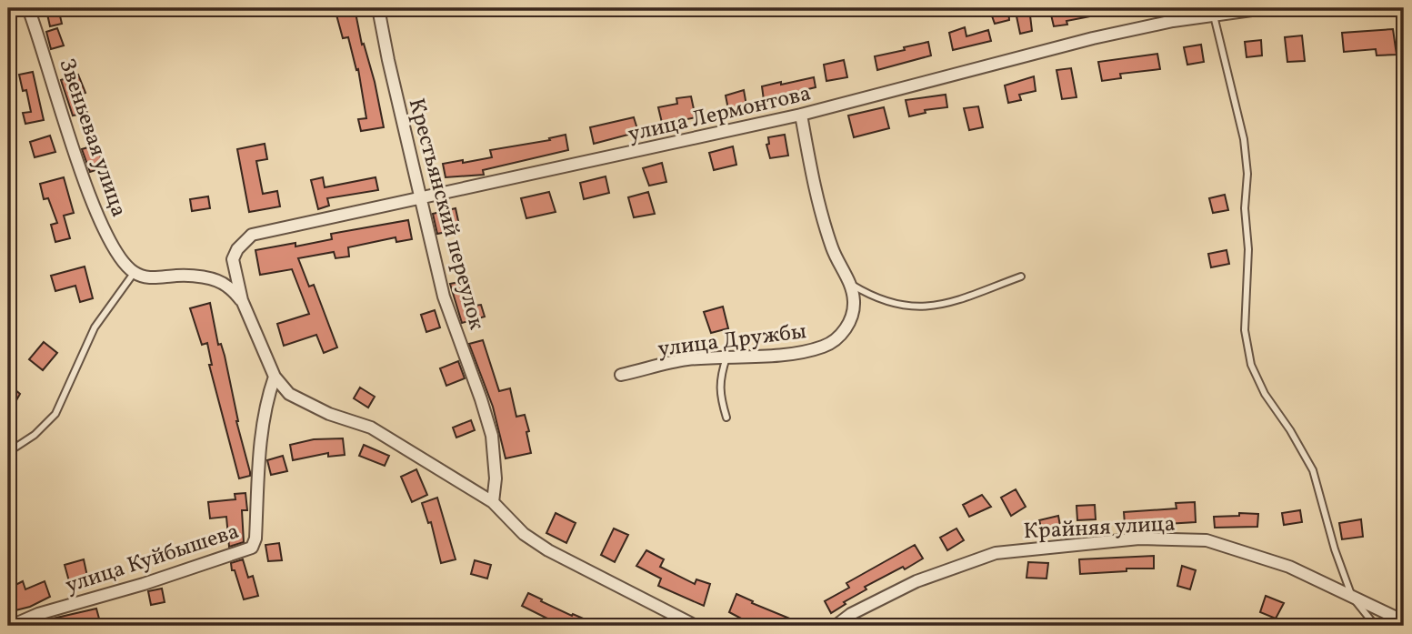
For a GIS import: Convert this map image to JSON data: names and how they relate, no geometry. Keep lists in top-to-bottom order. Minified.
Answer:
{"streets":{"street":["улица Лермонтова","Звеньевая улица","Крестьянский переулок","улица Дружбы","Крайняя улица","улица Куйбышева"]},"crossings":[["улица Лермонтова","Крестьянский переулок"],["улица Лермонтова","улица Дружбы"]]}
